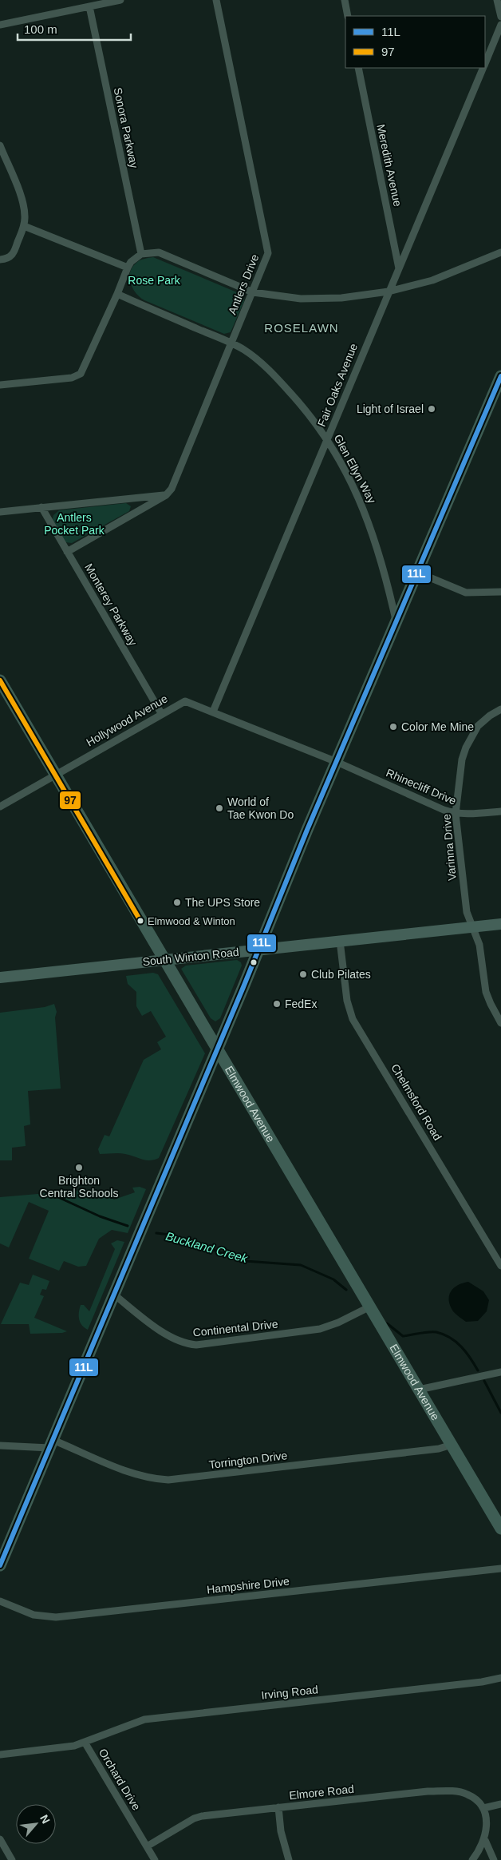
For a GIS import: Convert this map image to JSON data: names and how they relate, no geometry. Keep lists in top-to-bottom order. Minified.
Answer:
{"streets":{"main road":["South Winton Road","Elmwood Avenue"],"street":["Sonora Parkway","Meredith Avenue","Antlers Drive","Fair Oaks Avenue","Glen Ellyn Way","Monterey Parkway","Hollywood Avenue","Rhinecliff Drive","Varinna Drive","Chelmsford Road","Continental Drive","Torrington Drive","Hampshire Drive","Irving Road","Orchard Drive","Elmore Road"]},"crossings":[["Meredith Avenue","Fair Oaks Avenue"],["Antlers Drive","Glen Ellyn Way"],["Antlers Drive","Monterey Parkway"],["Fair Oaks Avenue","Glen Ellyn Way"],["Fair Oaks Avenue","Hollywood Avenue"],["Monterey Parkway","Hollywood Avenue"],["Hollywood Avenue","Rhinecliff Drive"],["Hollywood Avenue","Elmwood Avenue"],["Rhinecliff Drive","Varinna Drive"],["Varinna Drive","South Winton Road"],["South Winton Road","Chelmsford Road"],["South Winton Road","Elmwood Avenue"],["Elmwood Avenue","Continental Drive"],["Elmwood Avenue","Torrington Drive"],["Irving Road","Orchard Drive"],["Orchard Drive","Elmore Road"]],"districts":["ROSELAWN"],"water":["Buckland Creek"],"parks":["Rose Park","Antlers Pocket Park"],"places":["Light of Israel","Color Me Mine","World of Tae Kwon Do","The UPS Store","Elmwood & Winton","Club Pilates","FedEx","Brighton Central Schools"],"lines":["transit line 11L","transit line 97"],"legend":["11L","97"],"scale_bar":"100 m","north":"top right"}
